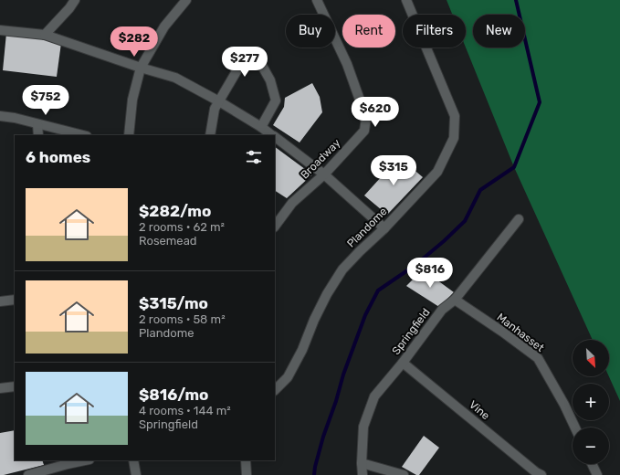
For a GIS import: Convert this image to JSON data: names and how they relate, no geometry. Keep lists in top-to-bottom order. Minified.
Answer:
{"streets":{"street":["Broadway","Plandome","Springfield","Manhasset","Vine"]},"crossings":[["Springfield","Manhasset"],["Springfield","Vine"]],"north":"bottom right","page":{"chip":["Buy","Rent","Filters","New"],"price":["$282","$277","$752","$620","$315","$816"],"heading":"6 homes","list":[{"name":"$282/mo","note":"2 rooms · 62 m² · Rosemead"},{"name":"$315/mo","note":"2 rooms · 58 m² · Plandome"},{"name":"$816/mo","note":"4 rooms · 144 m² · Springfield"}],"map_buttons":["+","−"]}}
